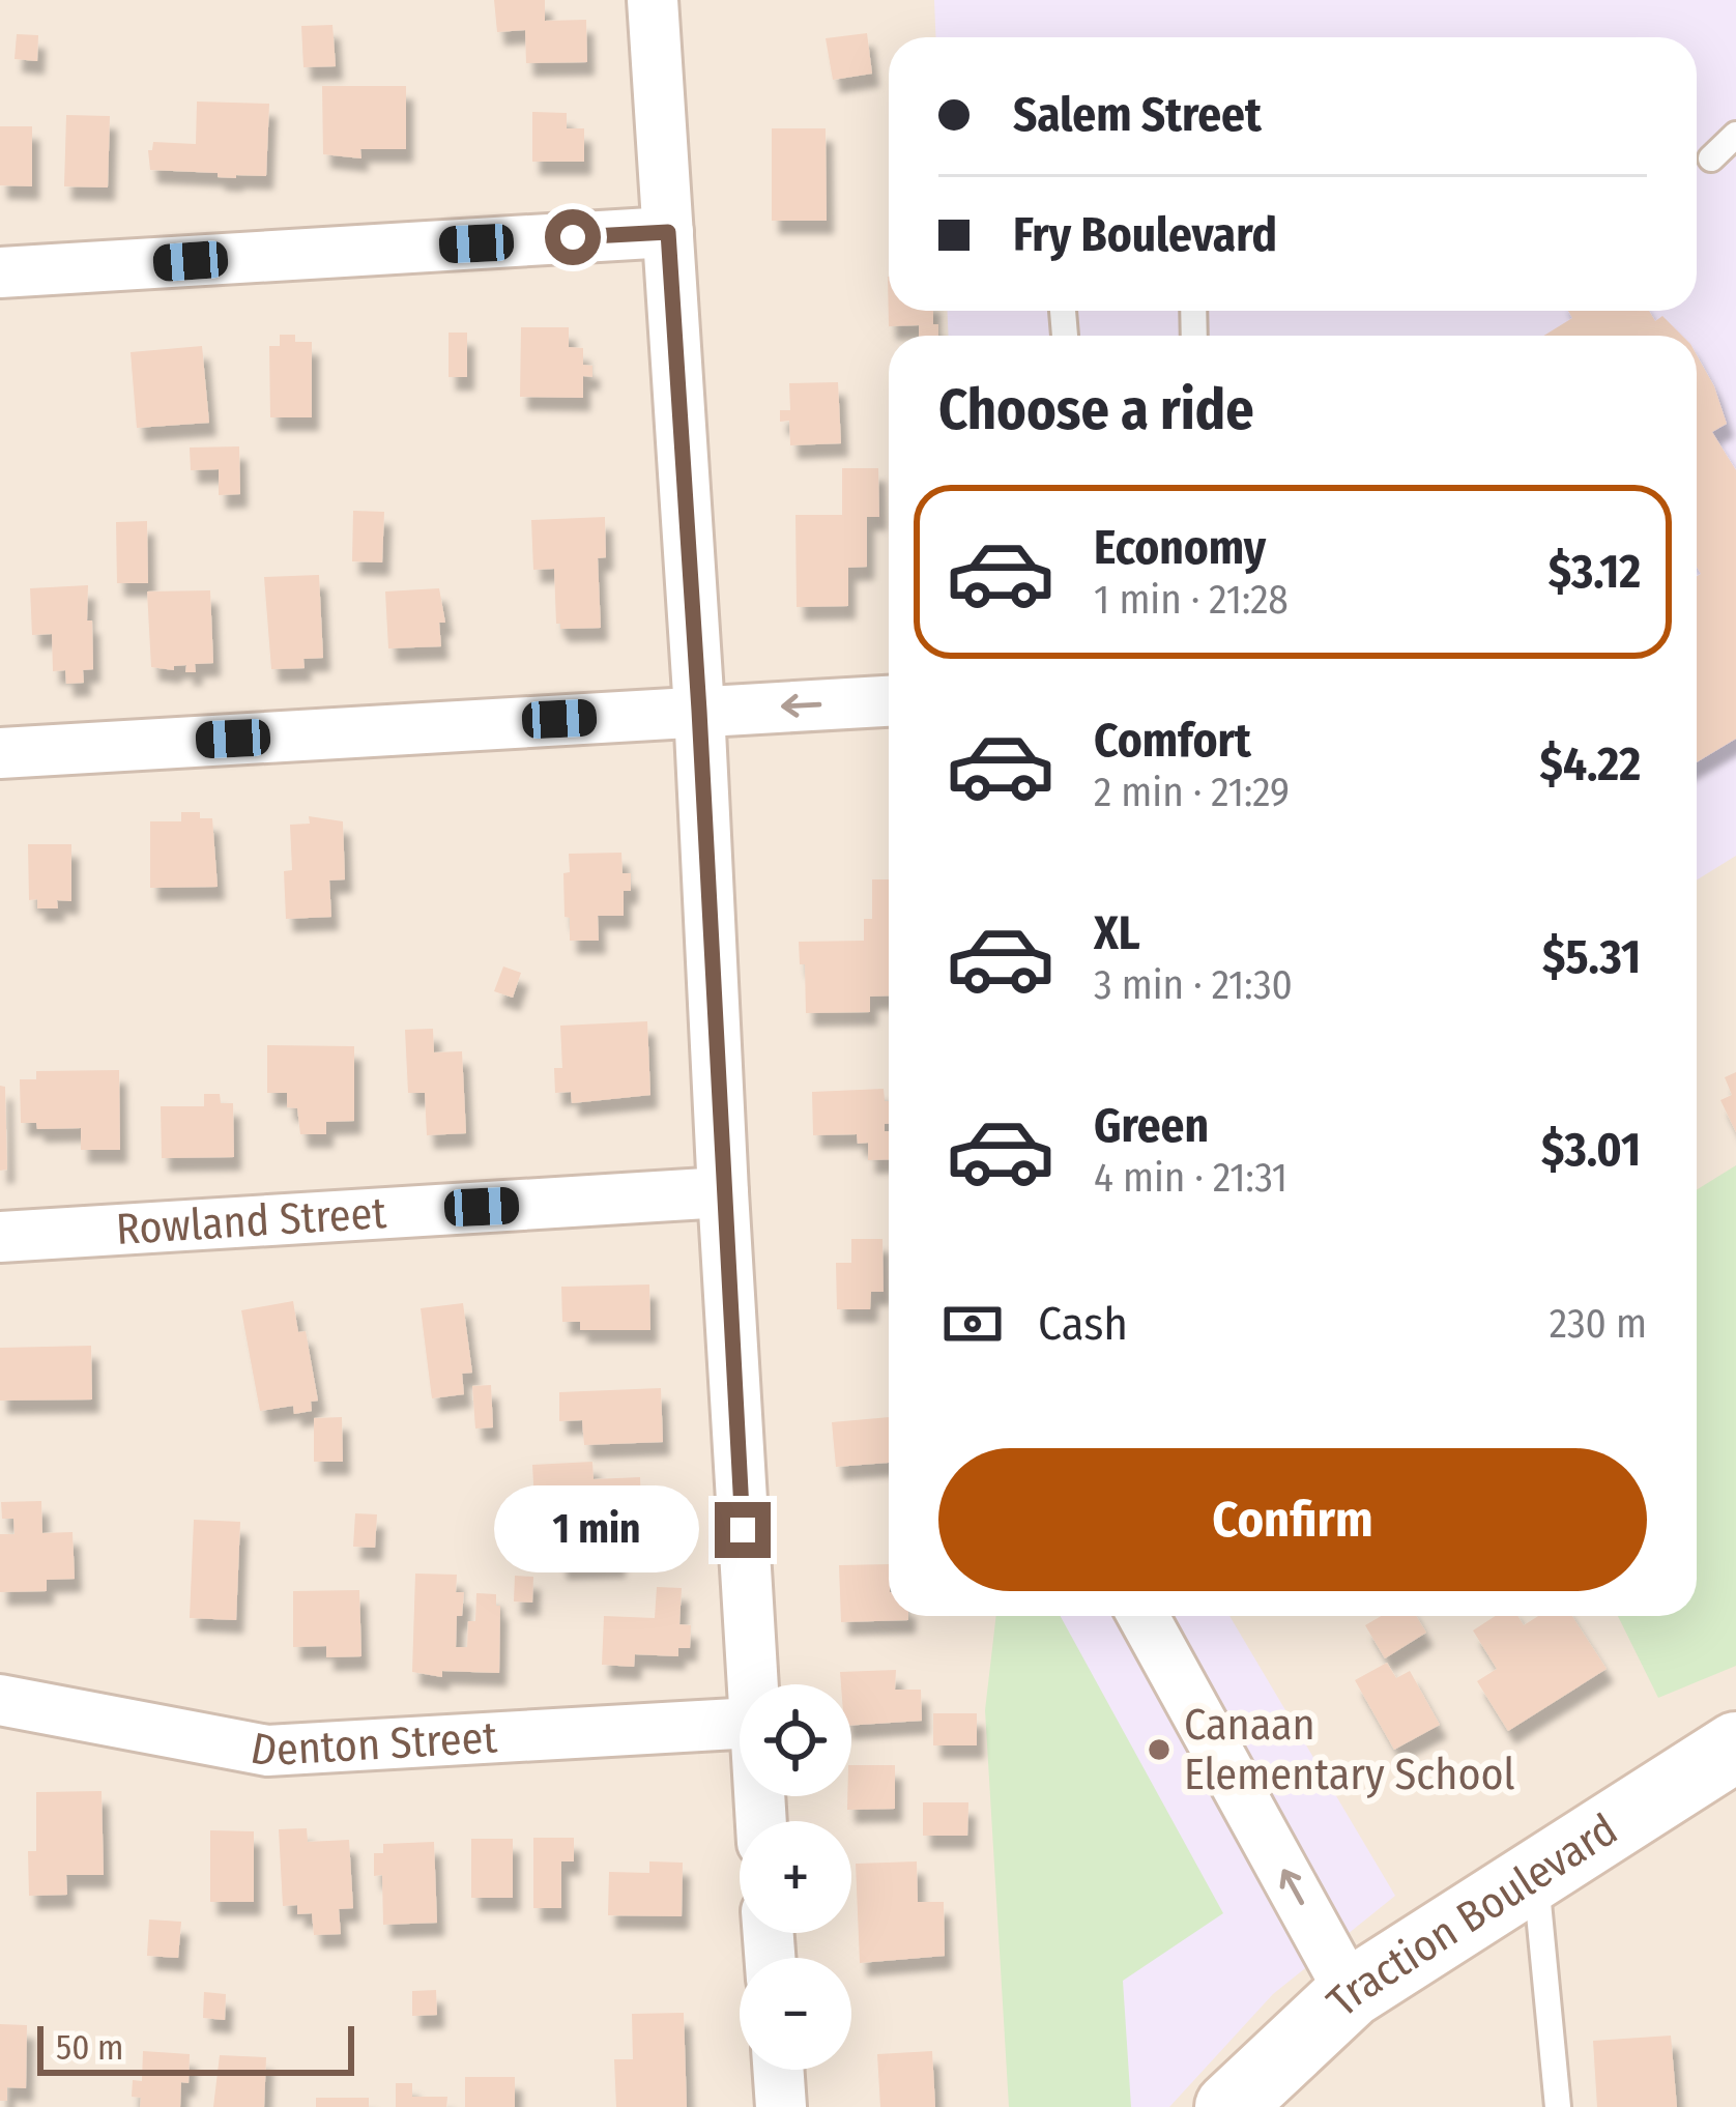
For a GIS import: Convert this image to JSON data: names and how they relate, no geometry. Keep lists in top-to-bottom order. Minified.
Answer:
{"streets":{"street":["Rowland Street","Denton Street","Traction Boulevard"]},"places":["Canaan Elementary School"],"scale_bar":"50 m","page":{"banner":["Salem Street","Fry Boulevard"],"heading":"Choose a ride","list":[{"name":"Economy","note":"1 min · 21:28","value":"$3.12"},{"name":"Comfort","note":"2 min · 21:29","value":"$4.22"},{"name":"XL","note":"3 min · 21:30","value":"$5.31"},{"name":"Green","note":"4 min · 21:31","value":"$3.01"}],"pay":["Cash","230 m"],"buttons":"Confirm","bubble":"1 min","map_buttons":["+","−"],"scale":"50 m"}}
